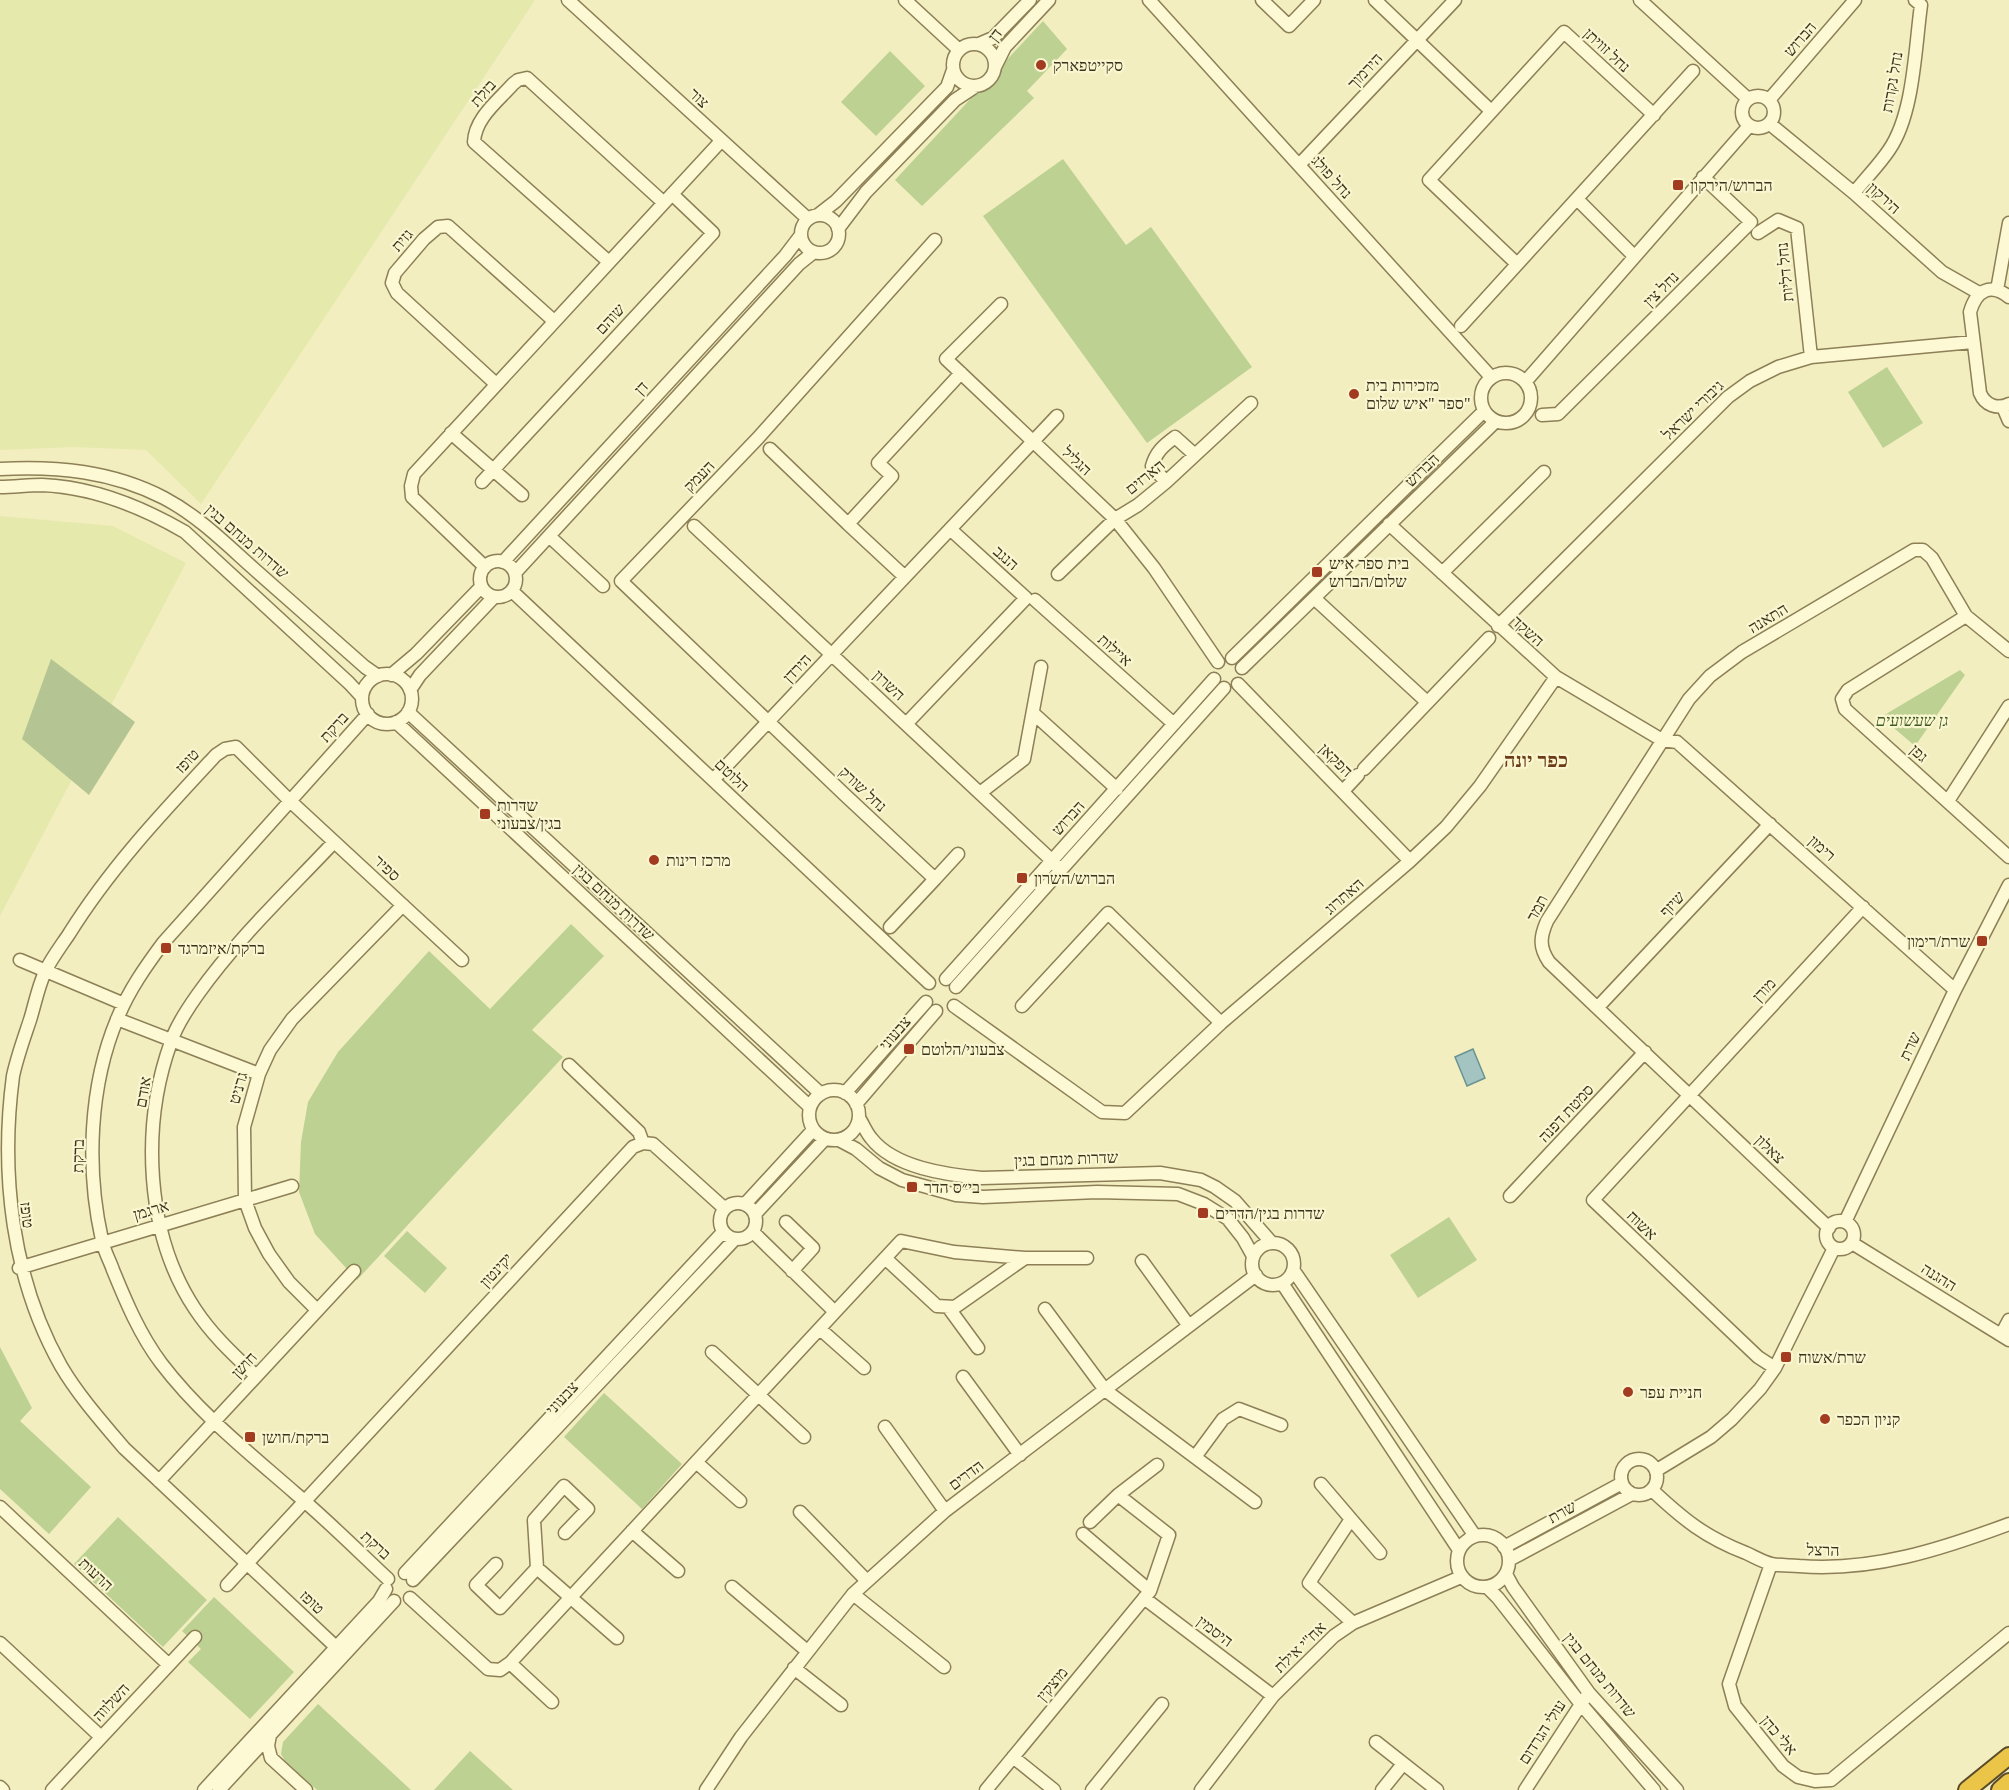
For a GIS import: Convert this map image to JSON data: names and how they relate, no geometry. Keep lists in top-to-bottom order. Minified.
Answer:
{"streets":{"street":["דן","הברוש","נחל זוויתן","הירמוך","נחל נקרות","בזלת","צור","נחל פולג","הירקון","גזית","נחל דליות","נחל צין","שוהם","גיבורי ישראל","הגליל","העמק","הארזים","שדרות מנחם בגין","הנגב","התאנה","השקד","איילות","הירדן","השרון","ברקת","גפן","הפקאן","טופז","הלוטם","נחל שורק","רימון","ספיר","האתרוג","שיזף","תמר","מורן","צבעוני","שרת","גרניט","אודם","סמטת דפנה","צאלון","ארגמן","אשוח","יקינטון","ההגנה","חושן","הדרים","הרצל","הרעות","היסמין","אח\"י אילת","מוצקין","השלווה","עולי הגרדום","אלי כהן"]},"crossings":[["דן","צור"],["דן","הלוטם"],["הברוש","נחל פולג"],["הברוש","הירקון"],["הברוש","הגליל"],["הברוש","השקד"],["הברוש","איילות"],["הברוש","השרון"],["הברוש","הפקאן"],["הברוש","הלוטם"],["הברוש","האתרוג"],["הברוש","צבעוני"],["הירמוך","נחל פולג"],["נחל נקרות","הירקון"],["בזלת","שוהם"],["נחל דליות","גיבורי ישראל"],["גיבורי ישראל","השקד"],["הגליל","הארזים"],["הגליל","הפקאן"],["העמק","הירדן"],["העמק","נחל שורק"],["שדרות מנחם בגין","ברקת"],["שדרות מנחם בגין","צבעוני"],["שדרות מנחם בגין","שרת"],["שדרות מנחם בגין","הדרים"],["שדרות מנחם בגין","אח\"י אילת"],["שדרות מנחם בגין","עולי הגרדום"],["הנגב","הירדן"],["הנגב","השרון"],["התאנה","השקד"],["התאנה","גפן"],["התאנה","רימון"],["התאנה","תמר"],["השקד","רימון"],["השקד","האתרוג"],["השקד","תמר"],["הירדן","השרון"],["הירדן","הלוטם"],["הירדן","נחל שורק"],["ברקת","טופז"],["ברקת","ספיר"],["ברקת","צבעוני"],["ברקת","ארגמן"],["ברקת","יקינטון"],["ברקת","חושן"],["הפקאן","האתרוג"],["טופז","ספיר"],["טופז","ארגמן"],["טופז","יקינטון"],["טופז","חושן"],["הלוטם","האתרוג"],["הלוטם","צבעוני"],["רימון","שיזף"],["רימון","תמר"],["רימון","מורן"],["רימון","שרת"],["ספיר","גרניט"],["ספיר","אודם"],["האתרוג","צבעוני"],["שיזף","תמר"],["תמר","מורן"],["תמר","סמטת דפנה"],["תמר","צאלון"],["תמר","אשוח"],["מורן","צאלון"],["מורן","אשוח"],["שרת","צאלון"],["שרת","ההגנה"],["שרת","הרצל"],["שרת","אח\"י אילת"],["גרניט","ארגמן"],["גרניט","חושן"],["אודם","ארגמן"],["אודם","חושן"],["צאלון","אשוח"],["צאלון","ההגנה"],["הרצל","אלי כהן"],["הרעות","השלווה"],["היסמין","אח\"י אילת"],["היסמין","מוצקין"]],"districts":["כפר יונה"],"parks":["גן שעשועים"],"places":{"other":["סקייטפארק","מזכירות בית ספר \"איש שלום\"","מרכז רינות","חניית עפר","קניון הכפר"],"transit":["הברוש/הירקון","בית ספר איש שלום/הברוש","שדרות בגין/צבעוני","הברוש/השרון","שרת/רימון","ברקת/איזמרגד","צבעוני/הלוטם","בי״ס הדר","שדרות בגין/הדרים","שרת/אשוח","ברקת/חושן"]}}
